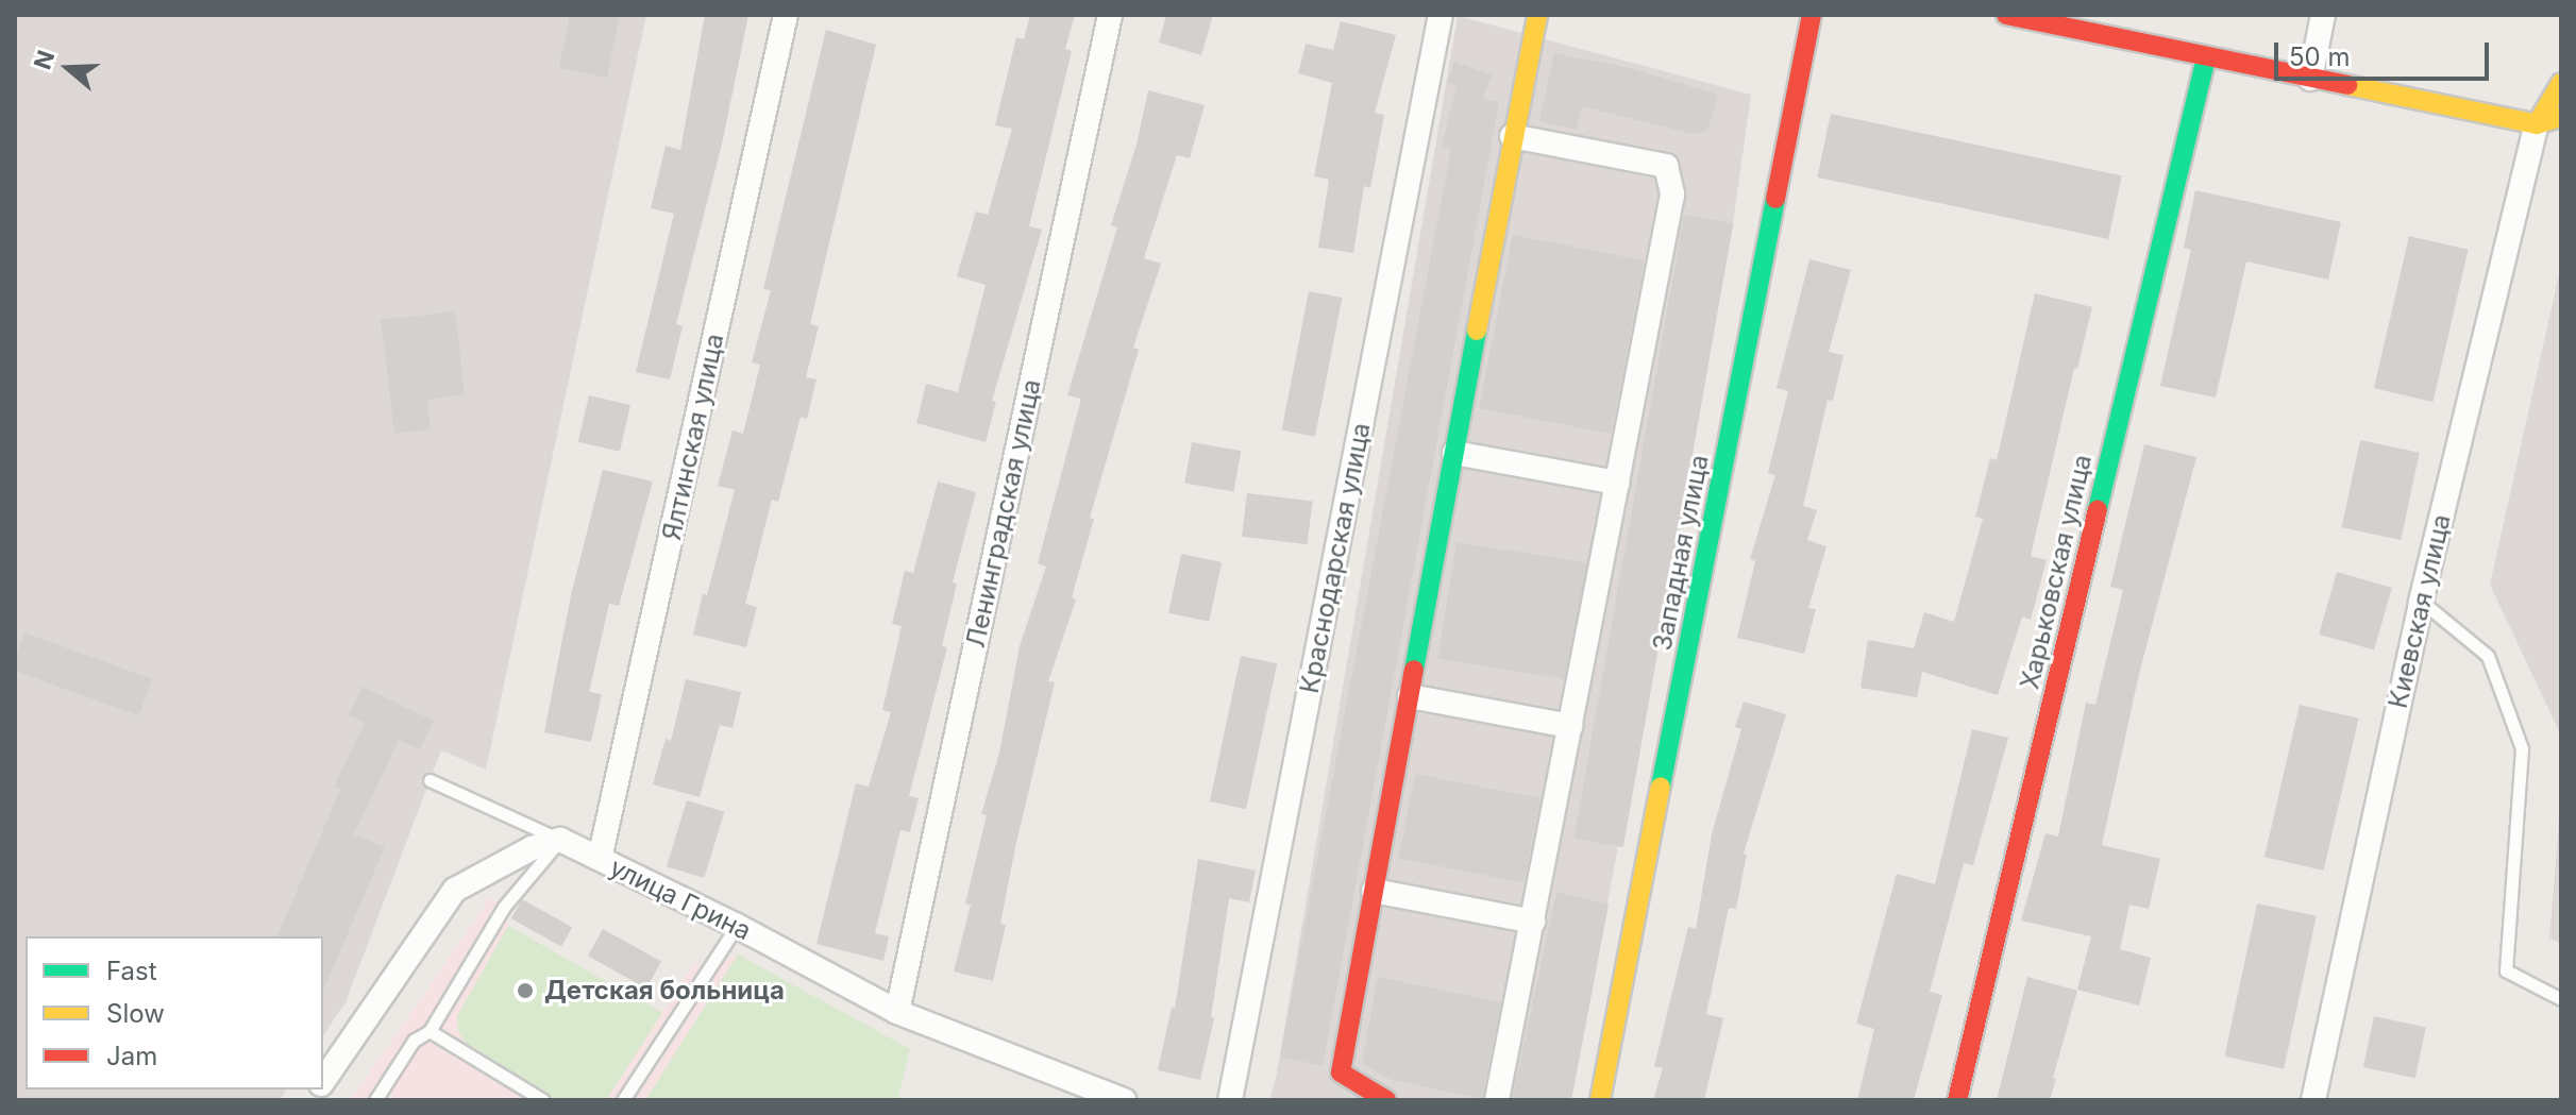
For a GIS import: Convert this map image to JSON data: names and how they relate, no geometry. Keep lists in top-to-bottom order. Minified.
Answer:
{"streets":{"street":["Ялтинская улица","Ленинградская улица","Западная улица","Краснодарская улица","Харьковская улица","Киевская улица","улица Грина"]},"crossings":[["Ялтинская улица","улица Грина"],["Ленинградская улица","улица Грина"]],"places":["Детская больница"],"legend":["Fast","Slow","Jam"],"scale_bar":"50 m","north":"left"}
